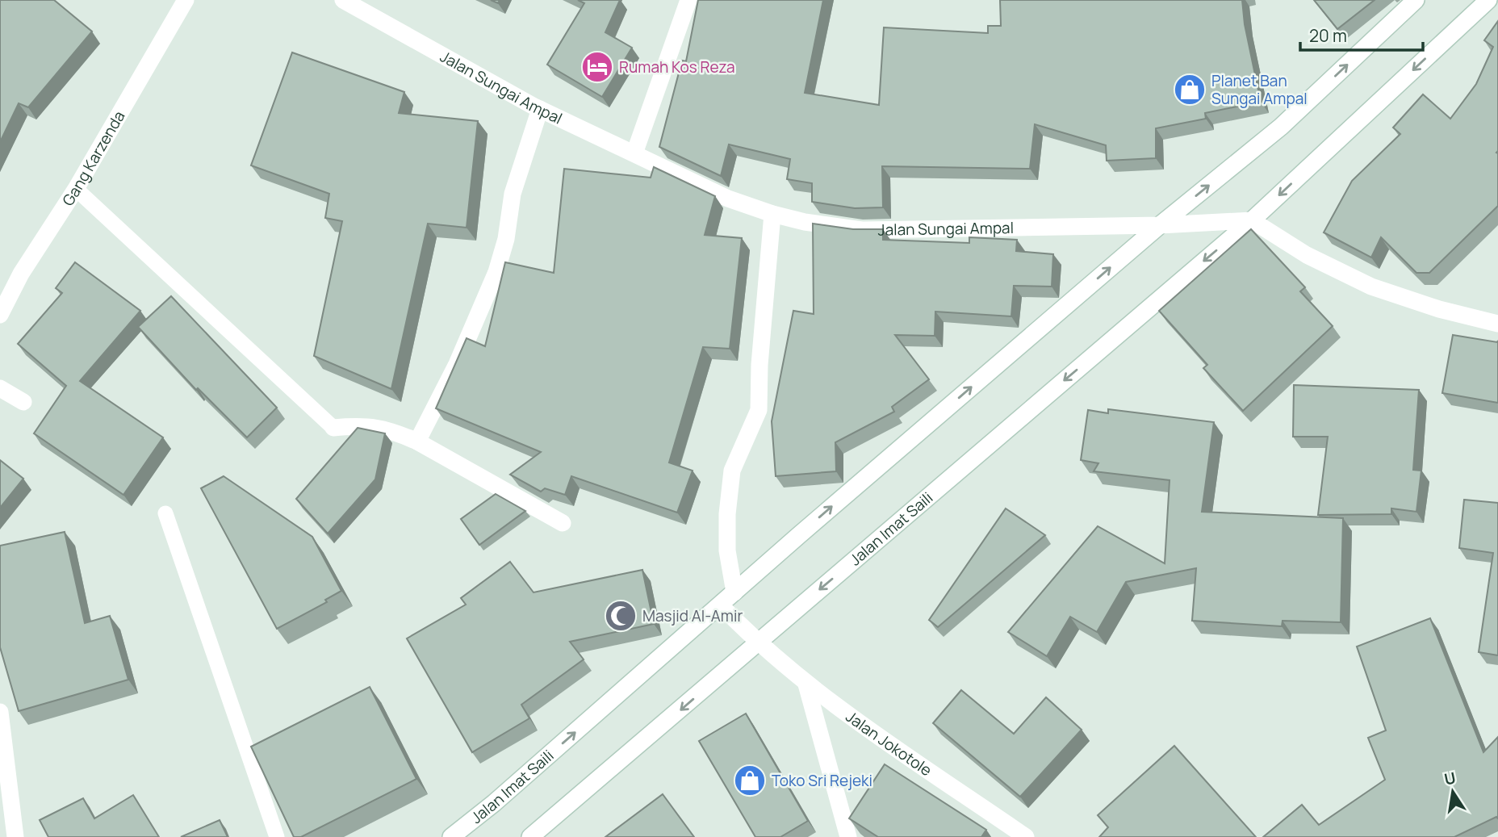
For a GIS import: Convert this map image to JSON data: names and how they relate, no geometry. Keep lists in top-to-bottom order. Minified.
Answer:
{"streets":{"street":["Jalan Sungai Ampal","Gang Karzenda","Jalan Imat Saili","Jalan Jokotole"]},"crossings":[["Jalan Sungai Ampal","Jalan Imat Saili"],["Jalan Imat Saili","Jalan Jokotole"]],"places":{"hotel":["Rumah Kos Reza"],"shop":["Planet Ban Sungai Ampal","Toko Sri Rejeki"],"mosque":["Masjid Al-Amir"]},"scale_bar":"20 m","north":"top"}
